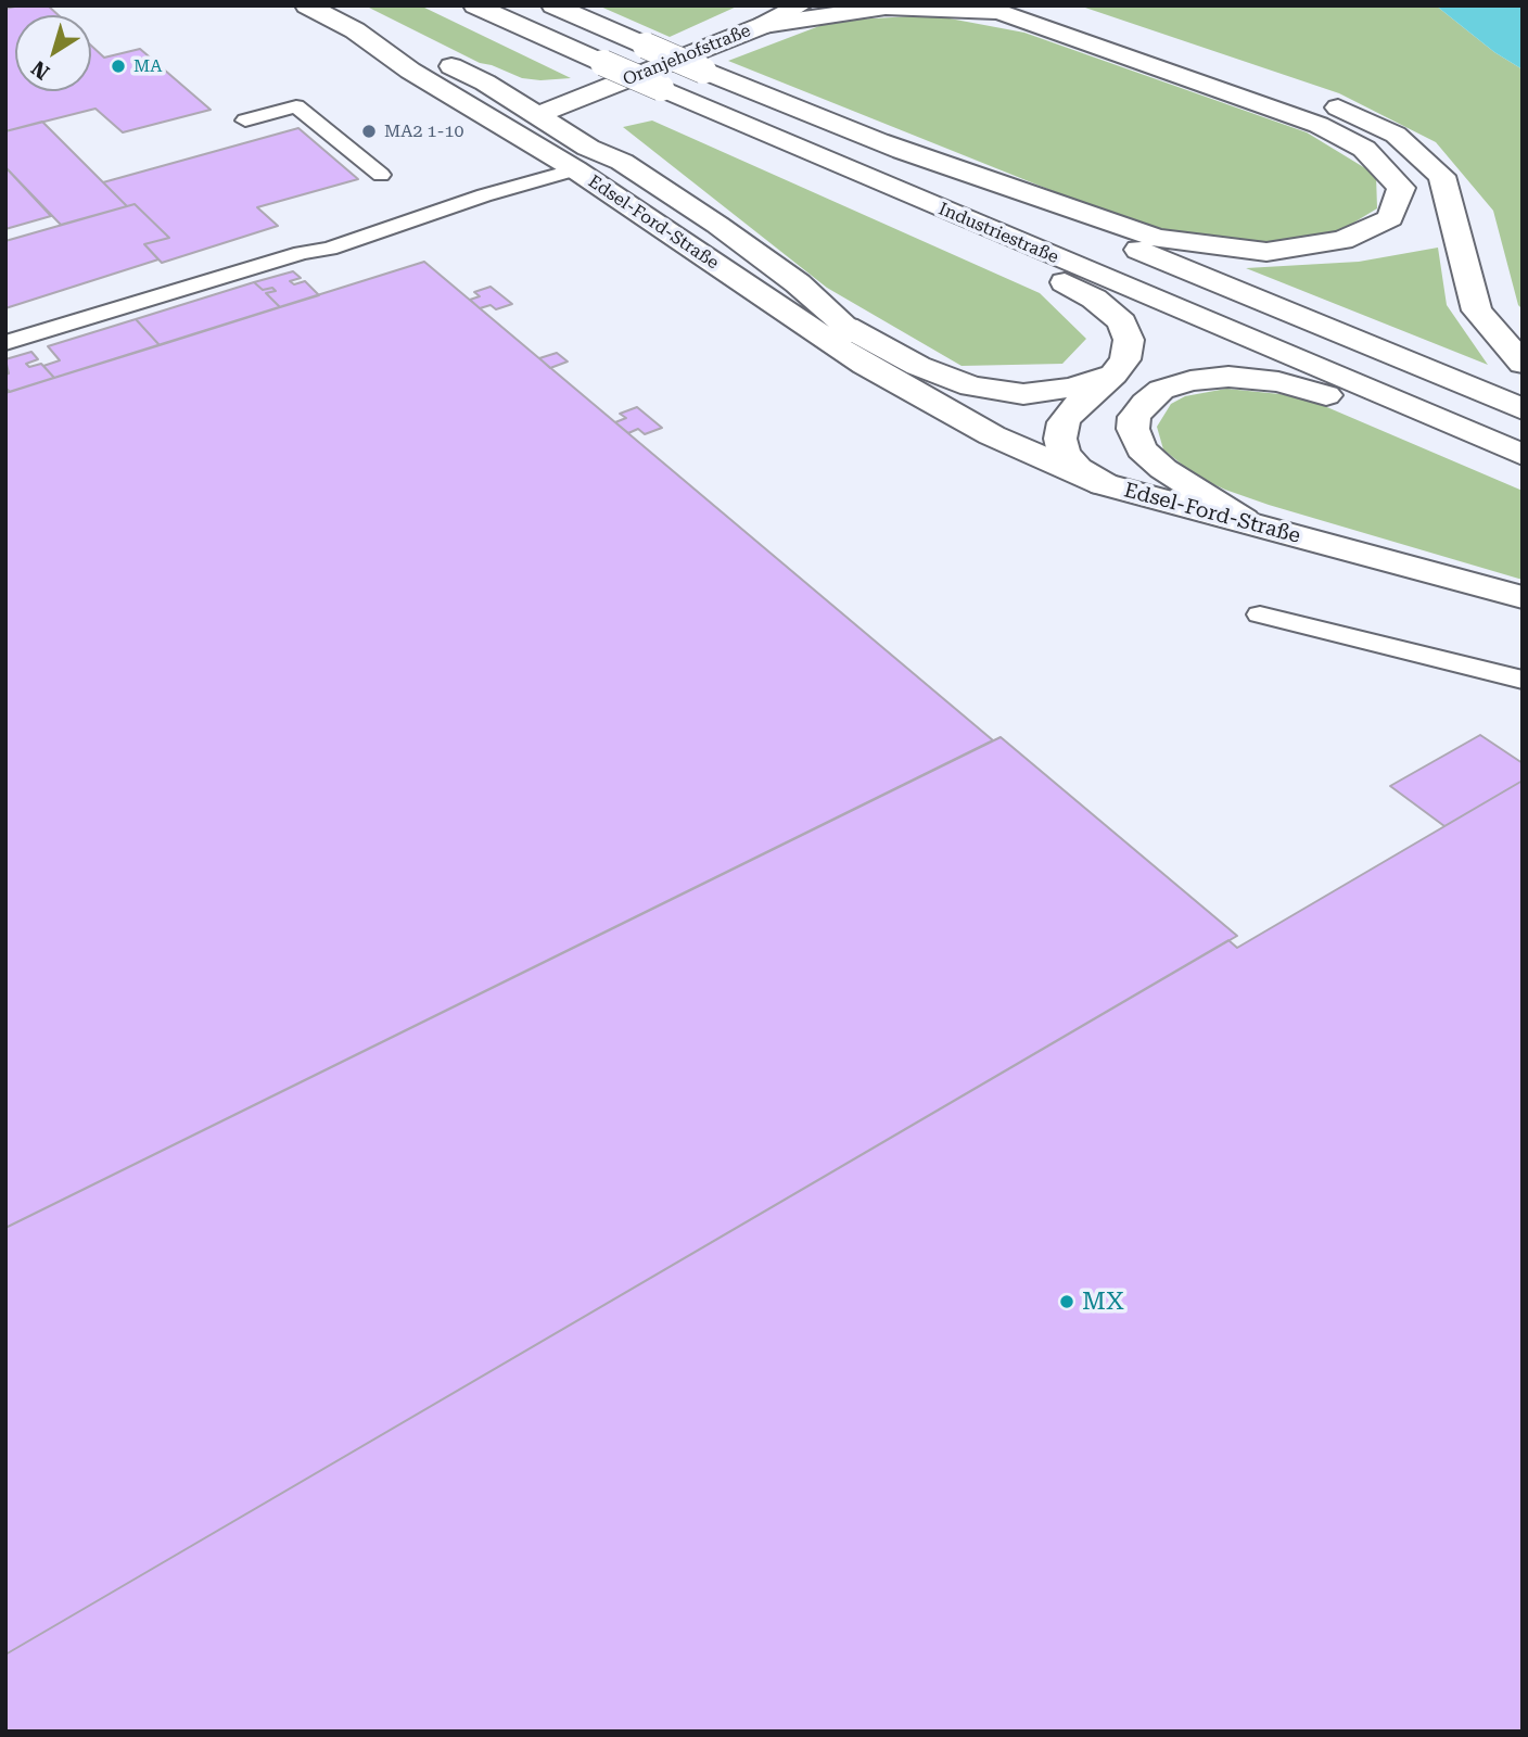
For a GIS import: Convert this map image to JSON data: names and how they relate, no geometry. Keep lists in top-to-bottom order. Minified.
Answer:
{"streets":{"main road":["Oranjehofstraße","Edsel-Ford-Straße","Industriestraße"]},"crossings":[["Oranjehofstraße","Edsel-Ford-Straße"],["Oranjehofstraße","Industriestraße"]],"places":["MA","MA2 1-10","MX"],"north":"bottom left"}
